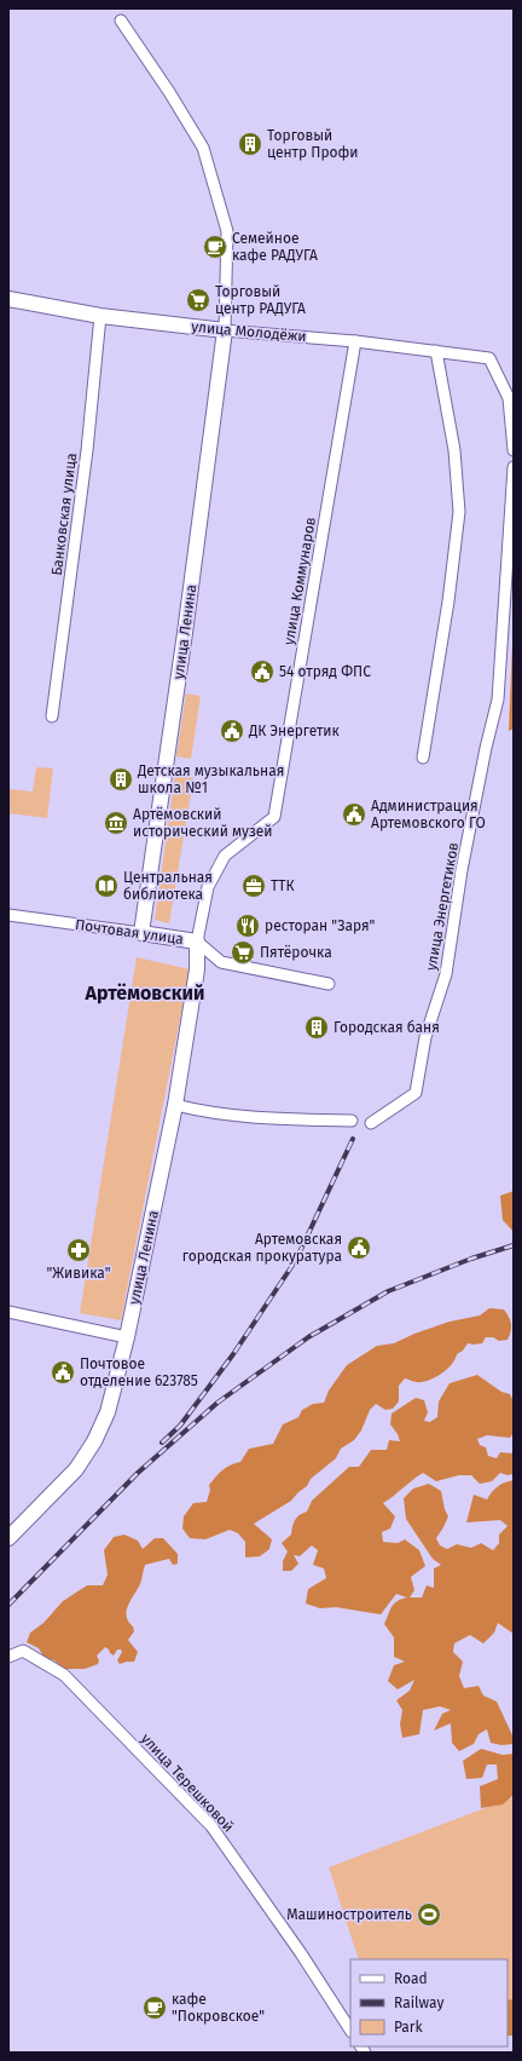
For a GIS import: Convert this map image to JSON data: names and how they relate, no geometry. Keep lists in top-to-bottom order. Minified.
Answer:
{"streets":{"street":["улица Молодёжи","Банковская улица","улица Коммунаров","улица Ленина","улица Энергетиков","Почтовая улица","улица Терешковой"]},"crossings":[["улица Молодёжи","Банковская улица"],["улица Молодёжи","улица Коммунаров"],["улица Молодёжи","улица Ленина"],["улица Коммунаров","улица Ленина"],["улица Коммунаров","Почтовая улица"],["улица Ленина","Почтовая улица"]],"districts":["Артёмовский"],"places":{"building":["Торговый центр Профи","Детская музыкальная школа №1","Городская баня"],"cafe":["Семейное кафе РАДУГА","кафе \"Покровское\""],"supermarket":["Торговый центр РАДУГА","Пятёрочка"],"public building":["54 отряд ФПС","ДК Энергетик","Администрация Артемовского ГО","Артемовская городская прокуратура","Почтовое отделение 623785"],"museum":["Артёмовский исторический музей"],"library":["Центральная библиотека"],"office":["ТТК"],"restaurant":["ресторан \"Заря\""],"pharmacy":["\"Живика\""],"sports":["Машиностроитель"]},"legend":["Road","Railway","Park"]}
